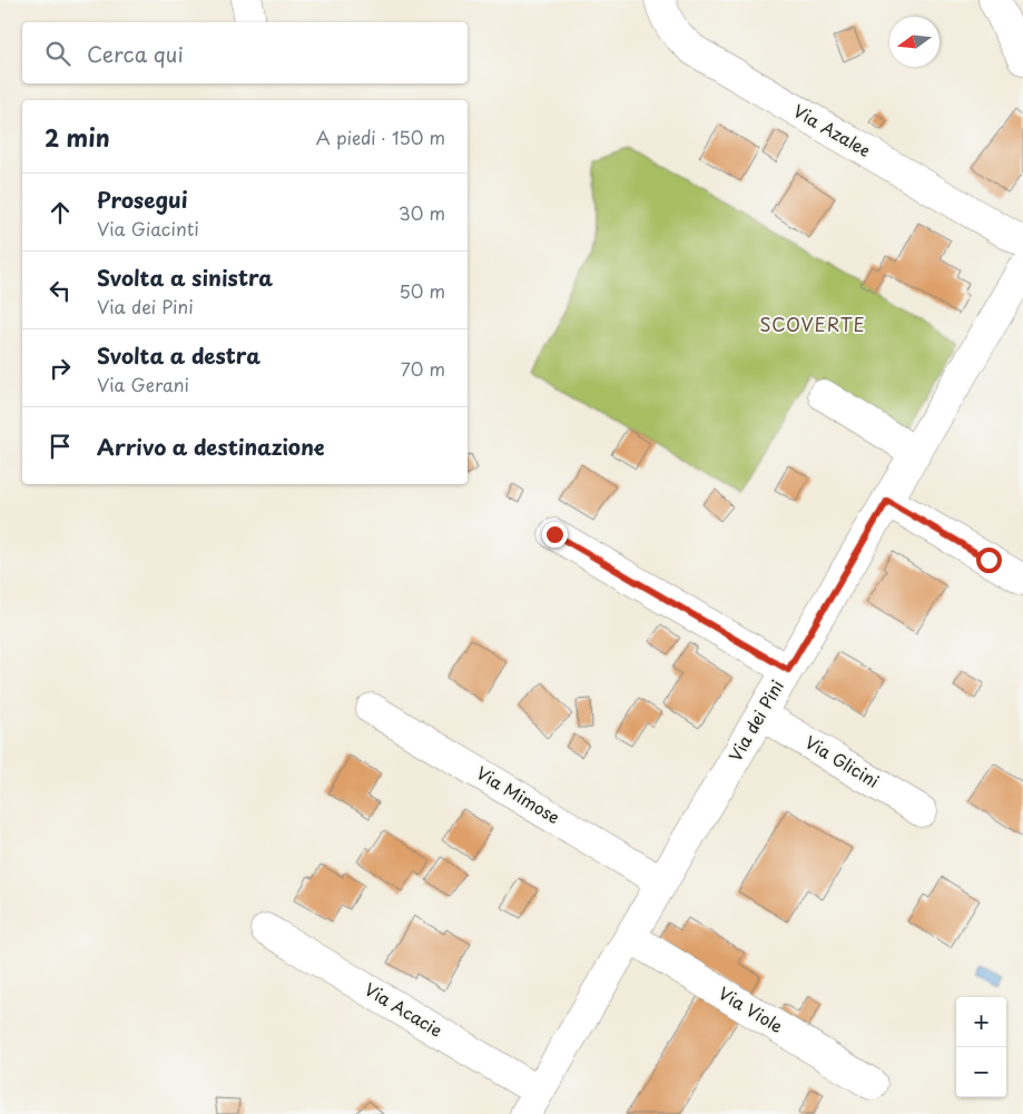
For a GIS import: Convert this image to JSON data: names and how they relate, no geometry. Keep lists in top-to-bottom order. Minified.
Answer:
{"streets":{"street":["Via Azalee","Via dei Pini","Via Glicini","Via Mimose","Via Acacie","Via Viole"]},"crossings":[["Via dei Pini","Via Glicini"],["Via dei Pini","Via Mimose"],["Via dei Pini","Via Acacie"],["Via dei Pini","Via Viole"]],"districts":["SCOVERTE"],"north":"left","page":{"search":"Cerca qui","heading":["2 min","A piedi · 150 m"],"list":[["Prosegui","Via Giacinti","30 m"],["Svolta a sinistra","Via dei Pini","50 m"],["Svolta a destra","Via Gerani","70 m"],"Arrivo a destinazione"],"map_buttons":["+","−"]}}
